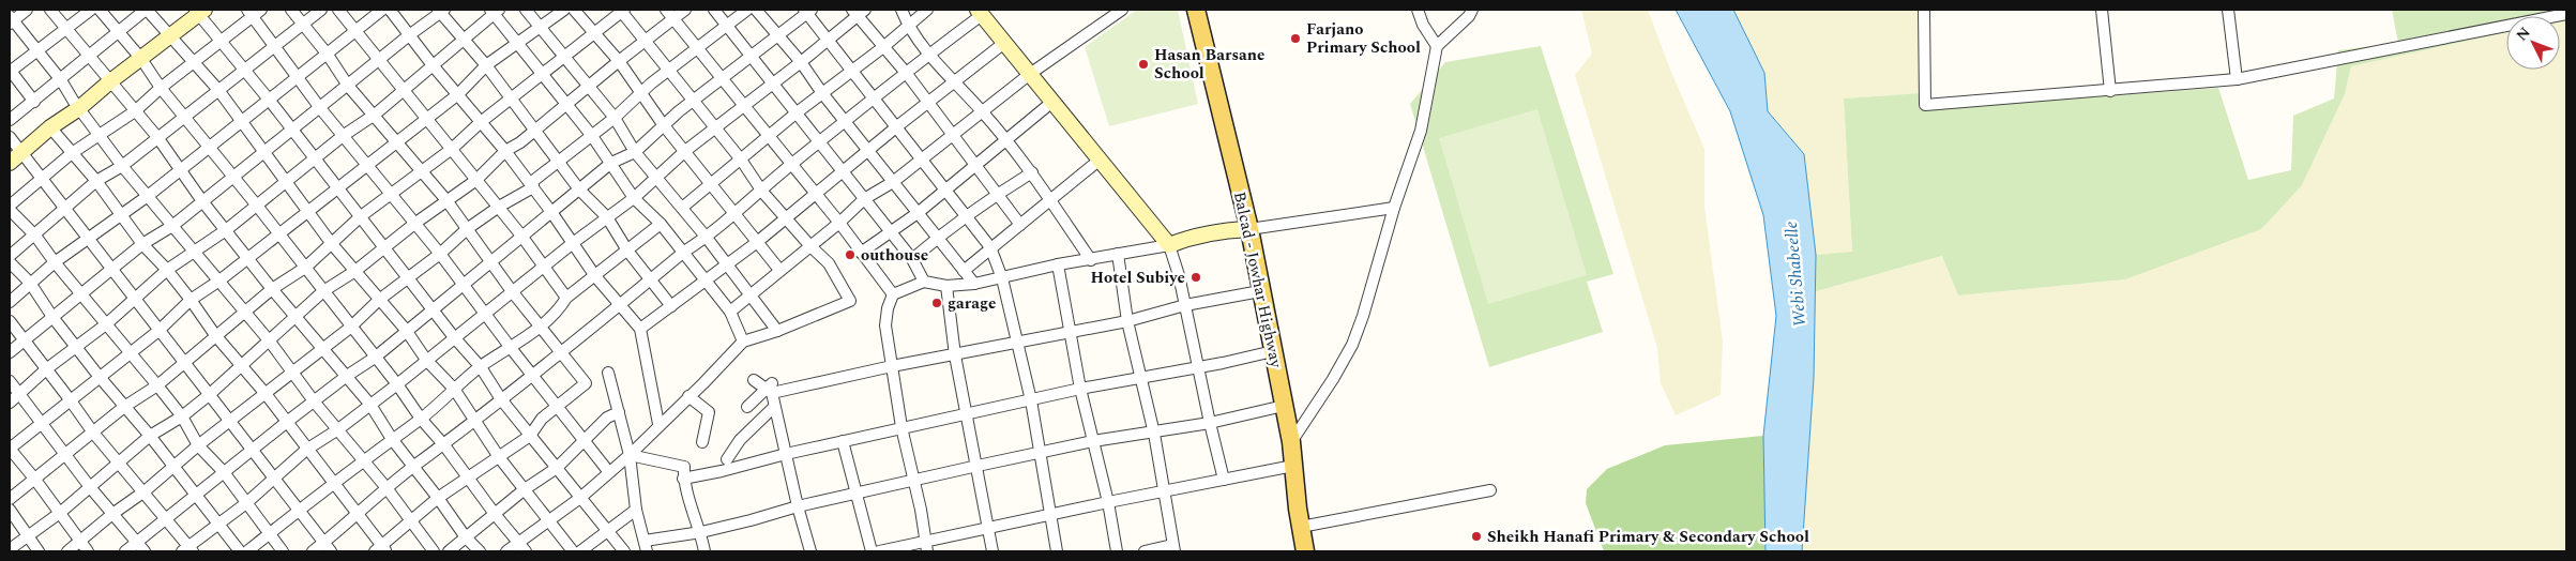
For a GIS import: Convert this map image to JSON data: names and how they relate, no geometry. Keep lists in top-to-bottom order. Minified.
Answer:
{"streets":{"main road":["Balcad - Jowhar Highway"]},"water":["Webi Shabeelle"],"places":["Farjano Primary School","Hasan Barsane School","outhouse","Hotel Subiye","garage","Sheikh Hanafi Primary & Secondary School"],"north":"top left"}
